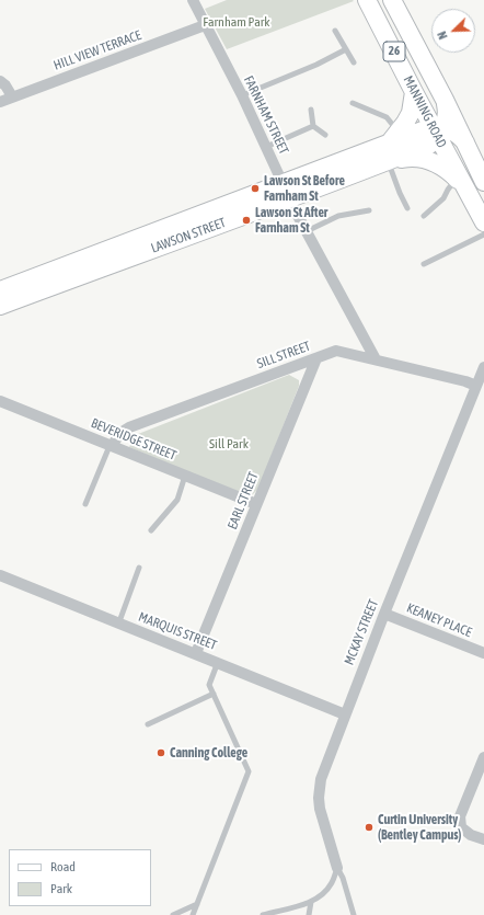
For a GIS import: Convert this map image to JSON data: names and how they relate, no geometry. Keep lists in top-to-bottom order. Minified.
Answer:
{"streets":{"main road":["26","MANNING ROAD","LAWSON STREET"],"street":["HILL VIEW TERRACE","FARNHAM STREET","SILL STREET","BEVERIDGE STREET","EARL STREET","KEANEY PLACE","MARQUIS STREET","MCKAY STREET"]},"crossings":[["HILL VIEW TERRACE","FARNHAM STREET"],["MANNING ROAD","LAWSON STREET"],["FARNHAM STREET","LAWSON STREET"],["FARNHAM STREET","SILL STREET"],["SILL STREET","BEVERIDGE STREET"],["SILL STREET","EARL STREET"],["SILL STREET","MCKAY STREET"],["BEVERIDGE STREET","EARL STREET"],["EARL STREET","MARQUIS STREET"],["KEANEY PLACE","MCKAY STREET"],["MARQUIS STREET","MCKAY STREET"]],"parks":["Farnham Park","Sill Park"],"places":["Lawson St Before Farnham St","Lawson St After Farnham St","Canning College","Curtin University (Bentley Campus)"],"legend":["Road","Park"],"north":"bottom left"}
